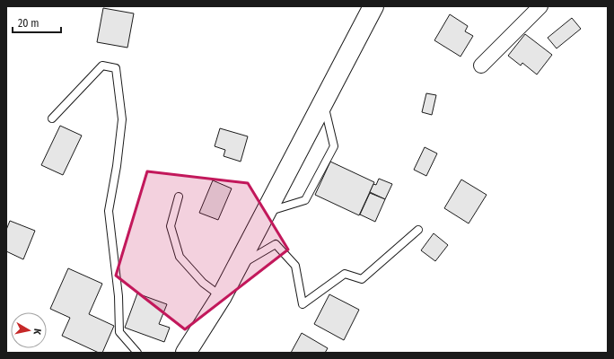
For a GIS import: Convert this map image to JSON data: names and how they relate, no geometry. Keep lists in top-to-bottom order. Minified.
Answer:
{"scale_bar":"20 m","north":"right"}
